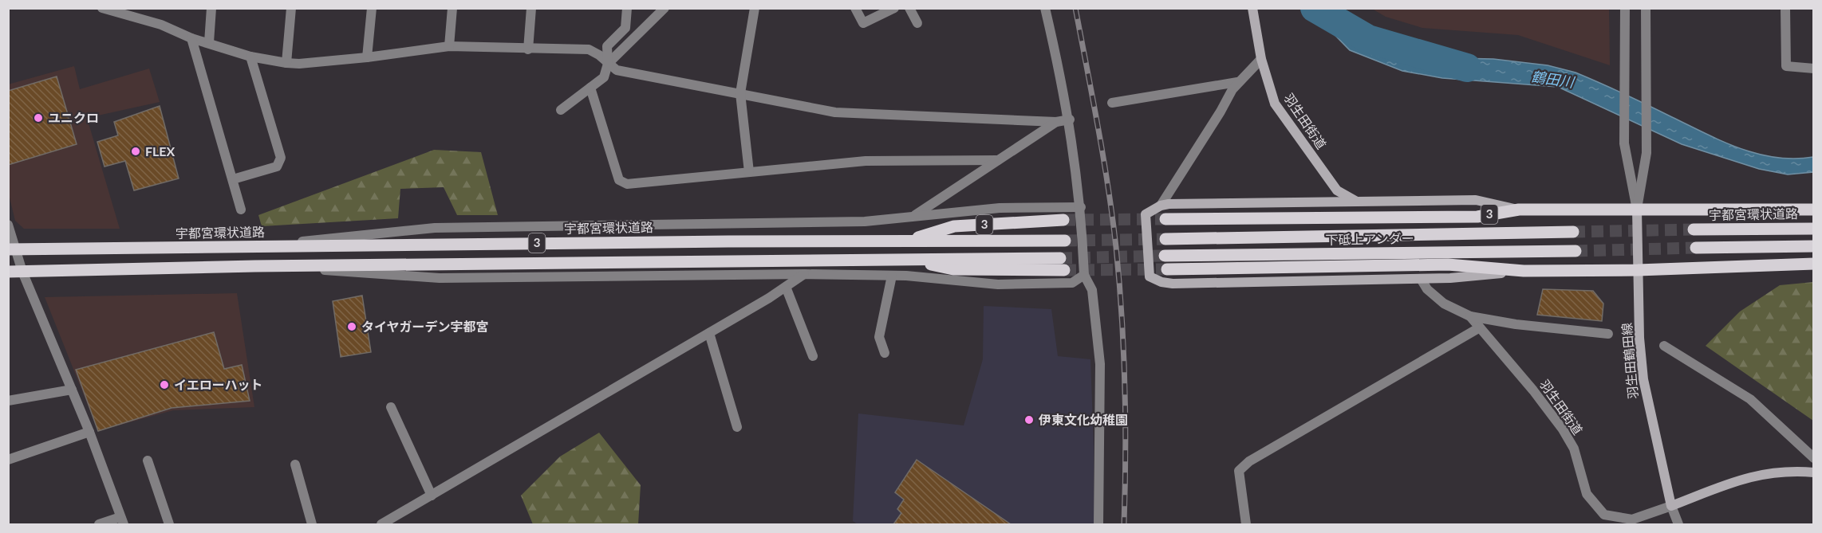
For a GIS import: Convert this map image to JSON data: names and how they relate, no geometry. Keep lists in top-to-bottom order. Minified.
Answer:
{"streets":{"main road":["羽生田街道","3","宇都宮環状道路","下砥上アンダー","羽生田鶴田線"]},"crossings":[["羽生田街道","羽生田鶴田線"],["3","宇都宮環状道路"],["3","羽生田鶴田線"]],"water":["鶴田川"],"places":["ユニクロ","FLEX","タイヤガーデン宇都宮","イエローハット","伊東文化幼稚園"]}
